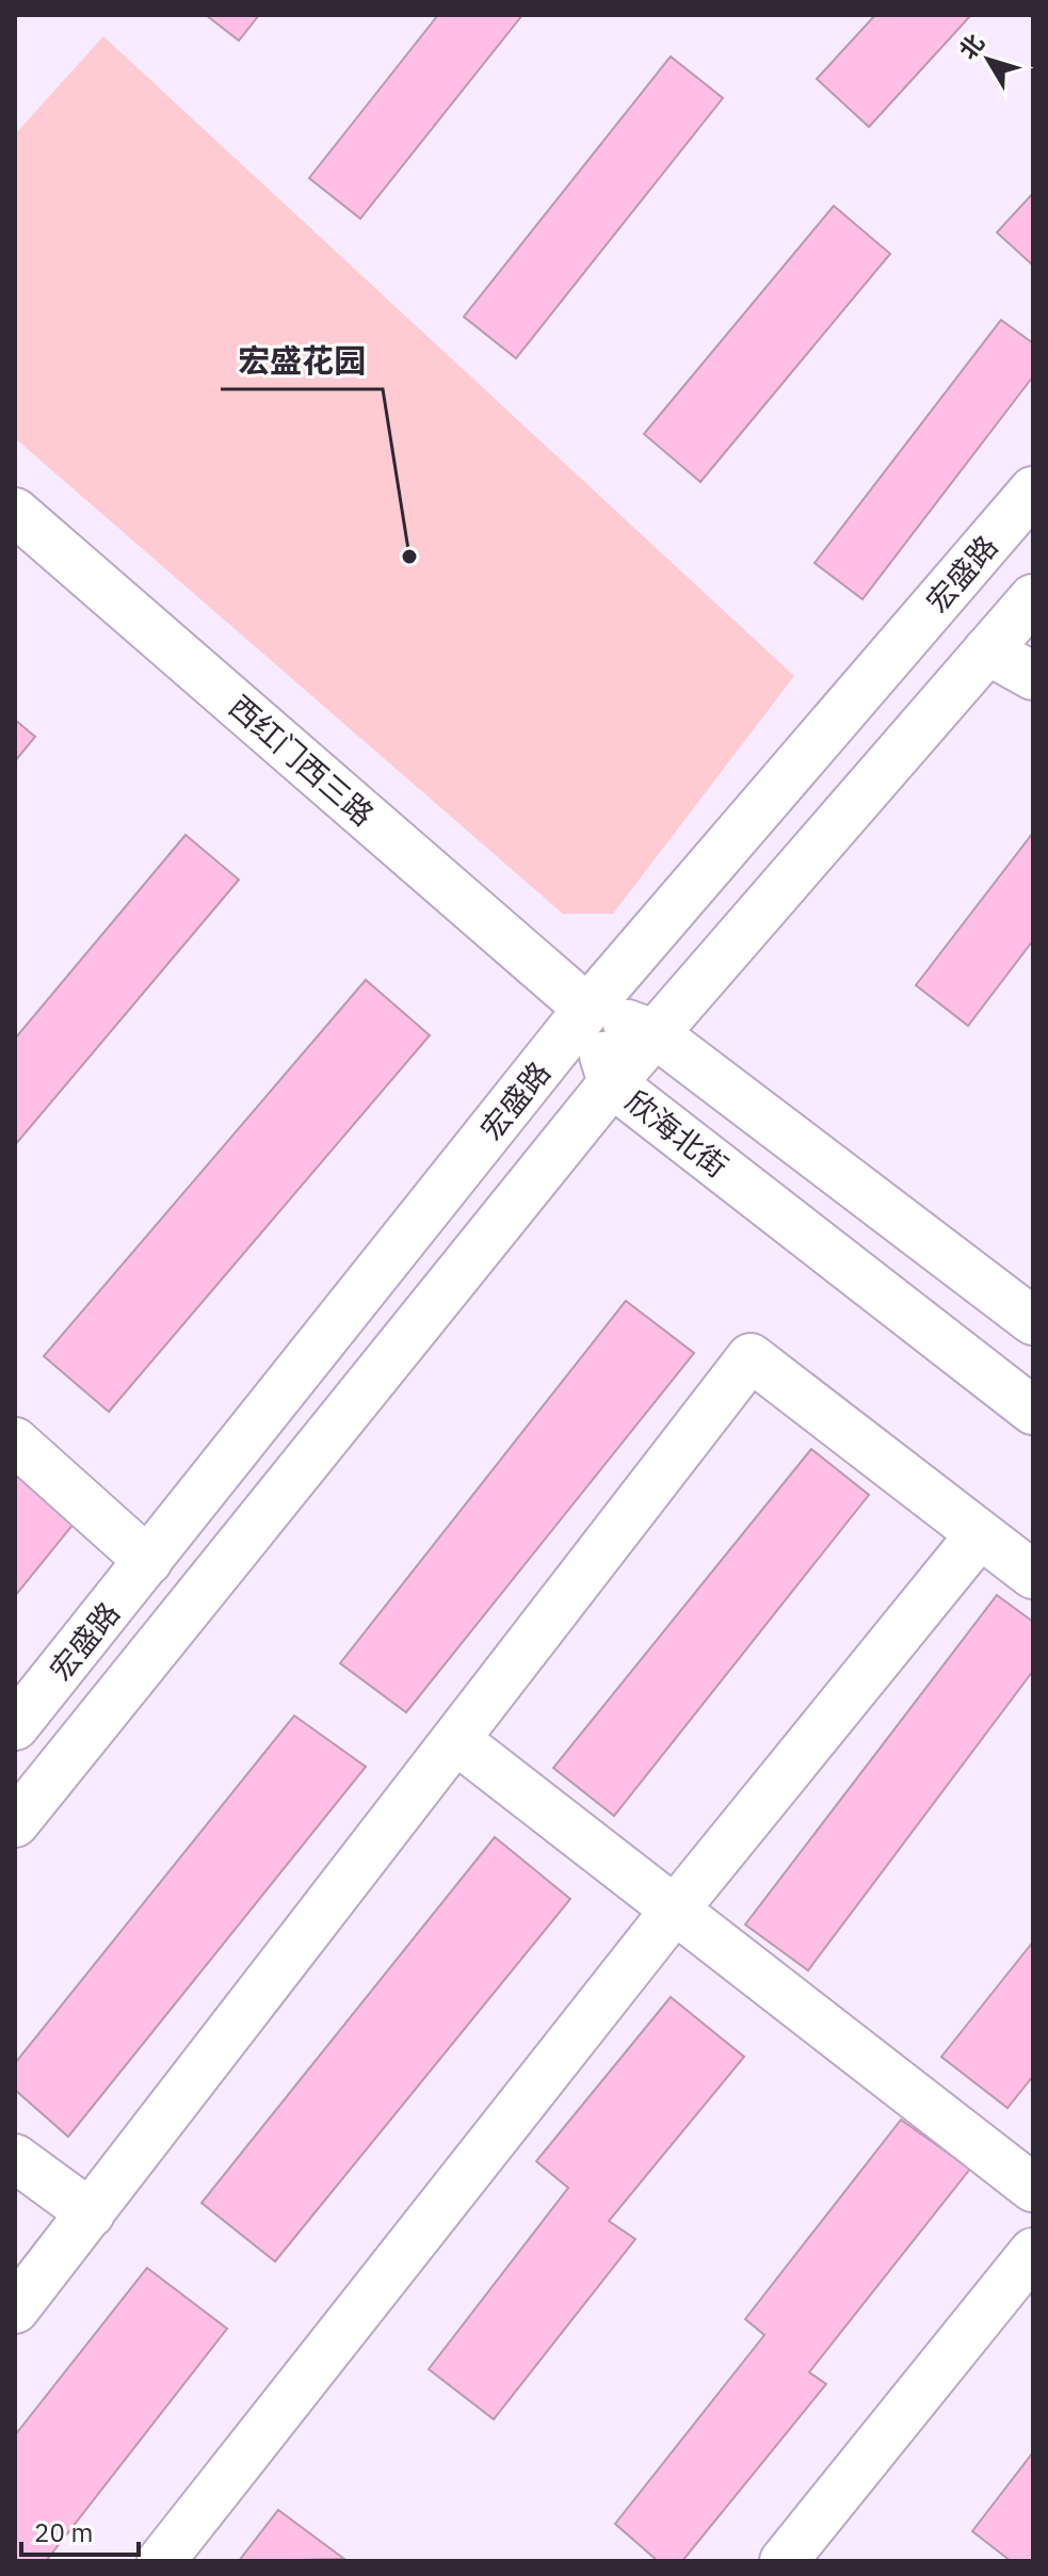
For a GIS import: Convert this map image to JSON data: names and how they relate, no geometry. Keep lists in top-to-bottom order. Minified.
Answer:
{"streets":{"street":["宏盛路","西红门西三路","欣海北街"]},"crossings":[["宏盛路","西红门西三路"],["宏盛路","欣海北街"],["西红门西三路","欣海北街"]],"places":["宏盛花园"],"scale_bar":"20 m","north":"top left"}
